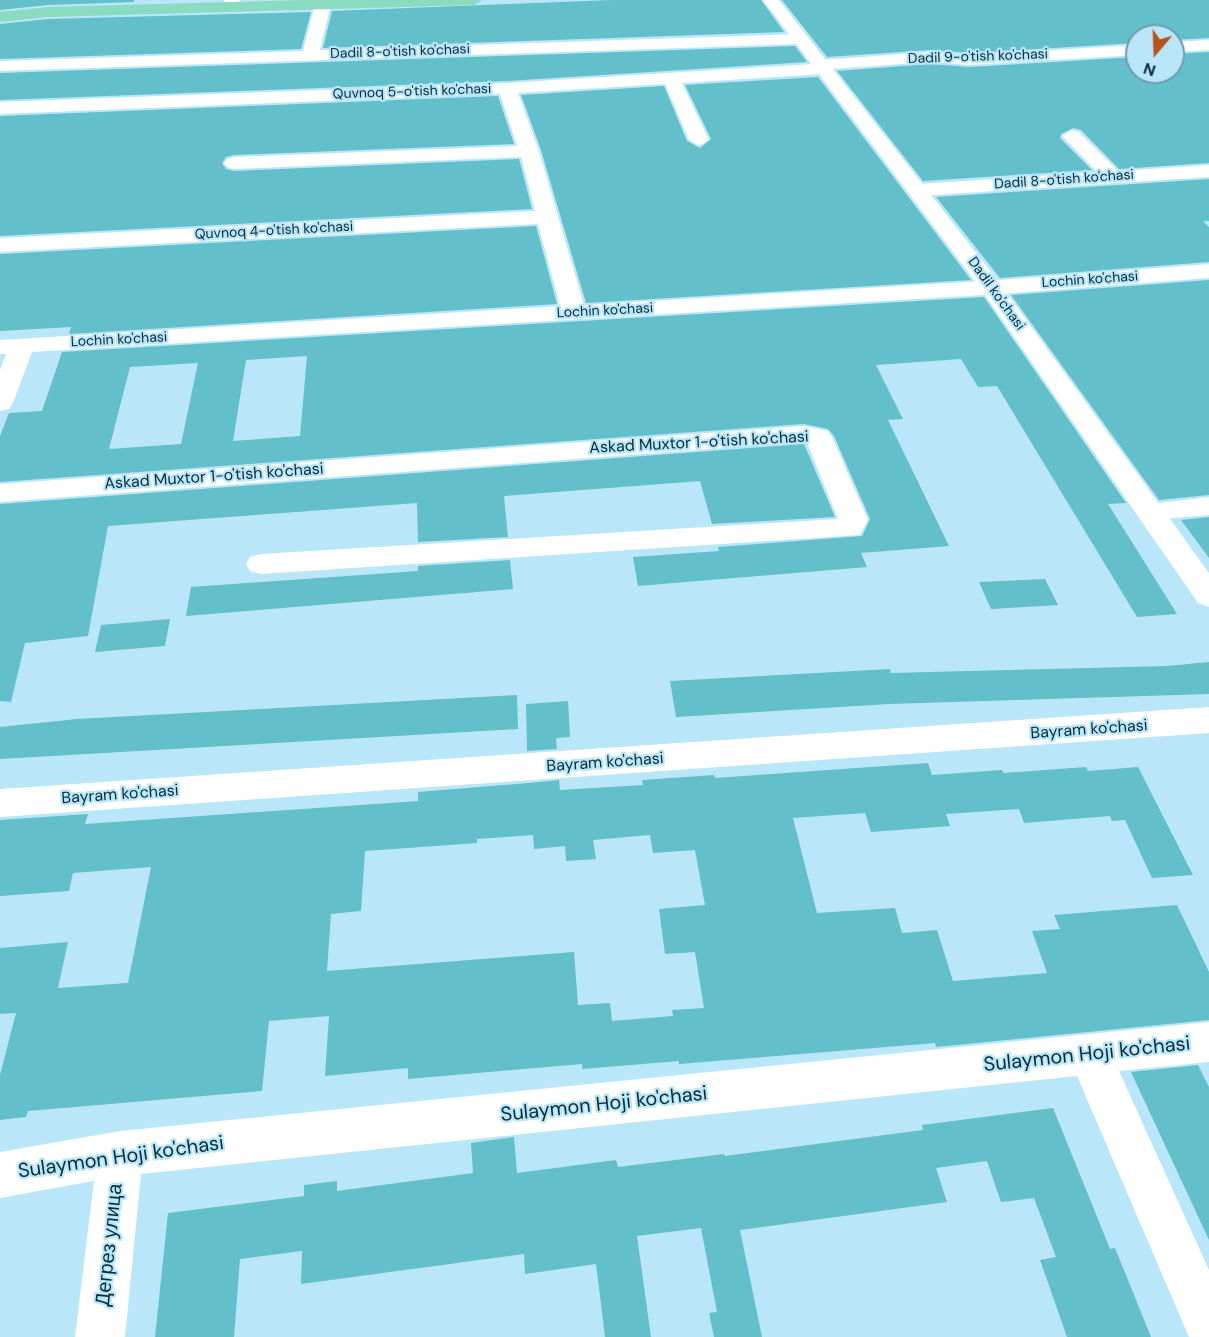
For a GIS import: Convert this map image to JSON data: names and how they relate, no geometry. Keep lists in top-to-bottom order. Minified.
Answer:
{"streets":{"street":["Dadil 8-o'tish ko'chasi","Dadil 9-o'tish ko'chasi","Quvnoq 5-o'tish ko'chasi","Quvnoq 4-o'tish ko'chasi","Lochin ko'chasi","Dadil ko'chasi","Askad Muxtor 1-o'tish ko'chasi","Bayram ko'chasi","Sulaymon Hoji ko'chasi","Дегрез улица"]},"crossings":[["Dadil 8-o'tish ko'chasi","Dadil ko'chasi"],["Dadil 9-o'tish ko'chasi","Quvnoq 5-o'tish ko'chasi"],["Dadil 9-o'tish ko'chasi","Dadil ko'chasi"],["Quvnoq 5-o'tish ko'chasi","Dadil ko'chasi"],["Lochin ko'chasi","Dadil ko'chasi"],["Sulaymon Hoji ko'chasi","Дегрез улица"]],"north":"bottom"}
